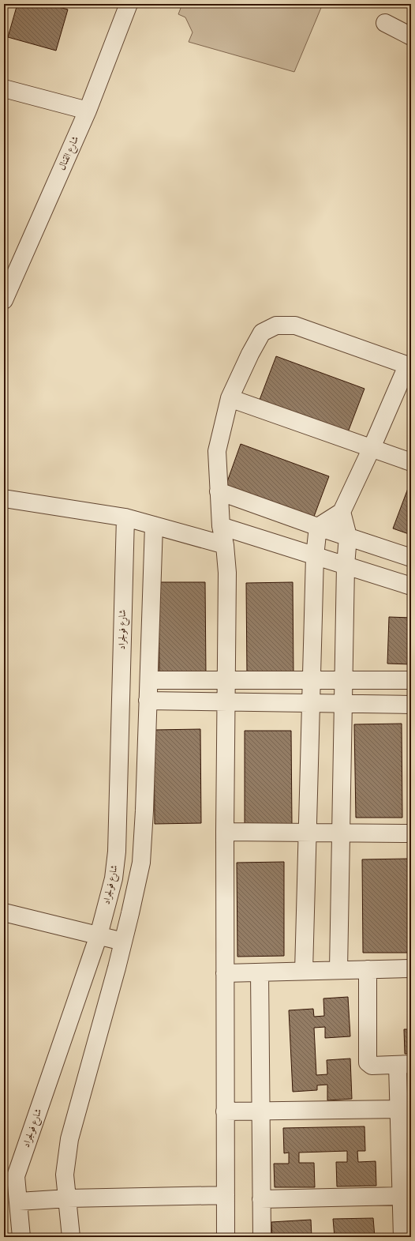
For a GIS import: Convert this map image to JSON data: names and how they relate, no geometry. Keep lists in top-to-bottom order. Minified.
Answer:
{"streets":{"street":["شارع القنال","شارع فولجراد"]}}
